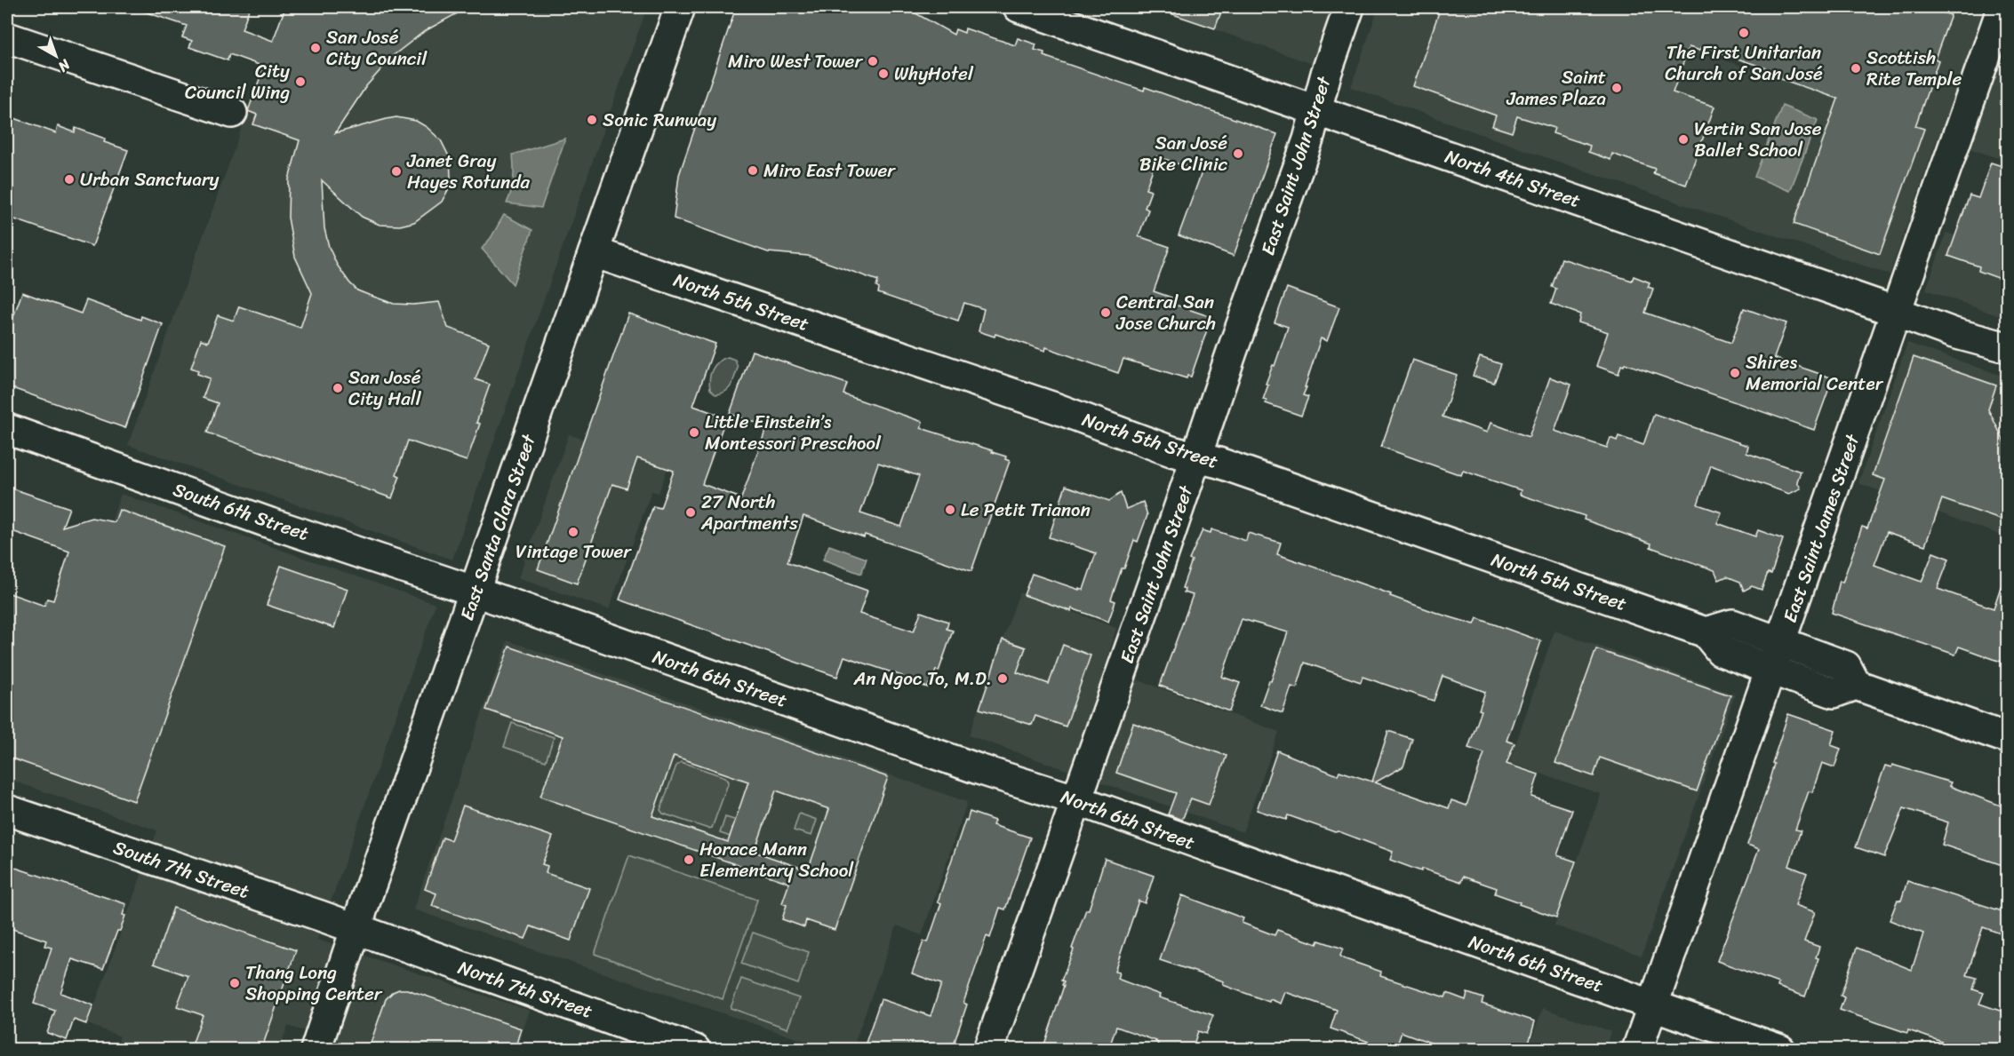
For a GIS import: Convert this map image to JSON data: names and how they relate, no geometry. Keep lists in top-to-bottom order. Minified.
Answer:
{"streets":{"street":["East Saint John Street","North 4th Street","North 5th Street","South 6th Street","East Santa Clara Street","East Saint James Street","North 6th Street","South 7th Street","North 7th Street"]},"crossings":[["East Saint John Street","North 4th Street"],["East Saint John Street","North 5th Street"],["East Saint John Street","North 6th Street"],["North 4th Street","East Saint James Street"],["North 5th Street","East Santa Clara Street"],["North 5th Street","East Saint James Street"],["South 6th Street","East Santa Clara Street"],["South 6th Street","North 6th Street"],["East Santa Clara Street","North 6th Street"],["East Santa Clara Street","South 7th Street"],["East Santa Clara Street","North 7th Street"],["East Saint James Street","North 6th Street"],["South 7th Street","North 7th Street"]],"places":["The First Unitarian Church of San José","San José City Council","Miro West Tower","Scottish Rite Temple","WhyHotel","City Council Wing","Saint James Plaza","Sonic Runway","Vertin San Jose Ballet School","San José Bike Clinic","Miro East Tower","Janet Gray Hayes Rotunda","Urban Sanctuary","Central San Jose Church","Shires Memorial Center","San José City Hall","Little Einstein’s Montessori Preschool","Le Petit Trianon","27 North Apartments","Vintage Tower","An Ngoc To, M.D.","Horace Mann Elementary School","Thang Long Shopping Center"],"north":"bottom right"}
